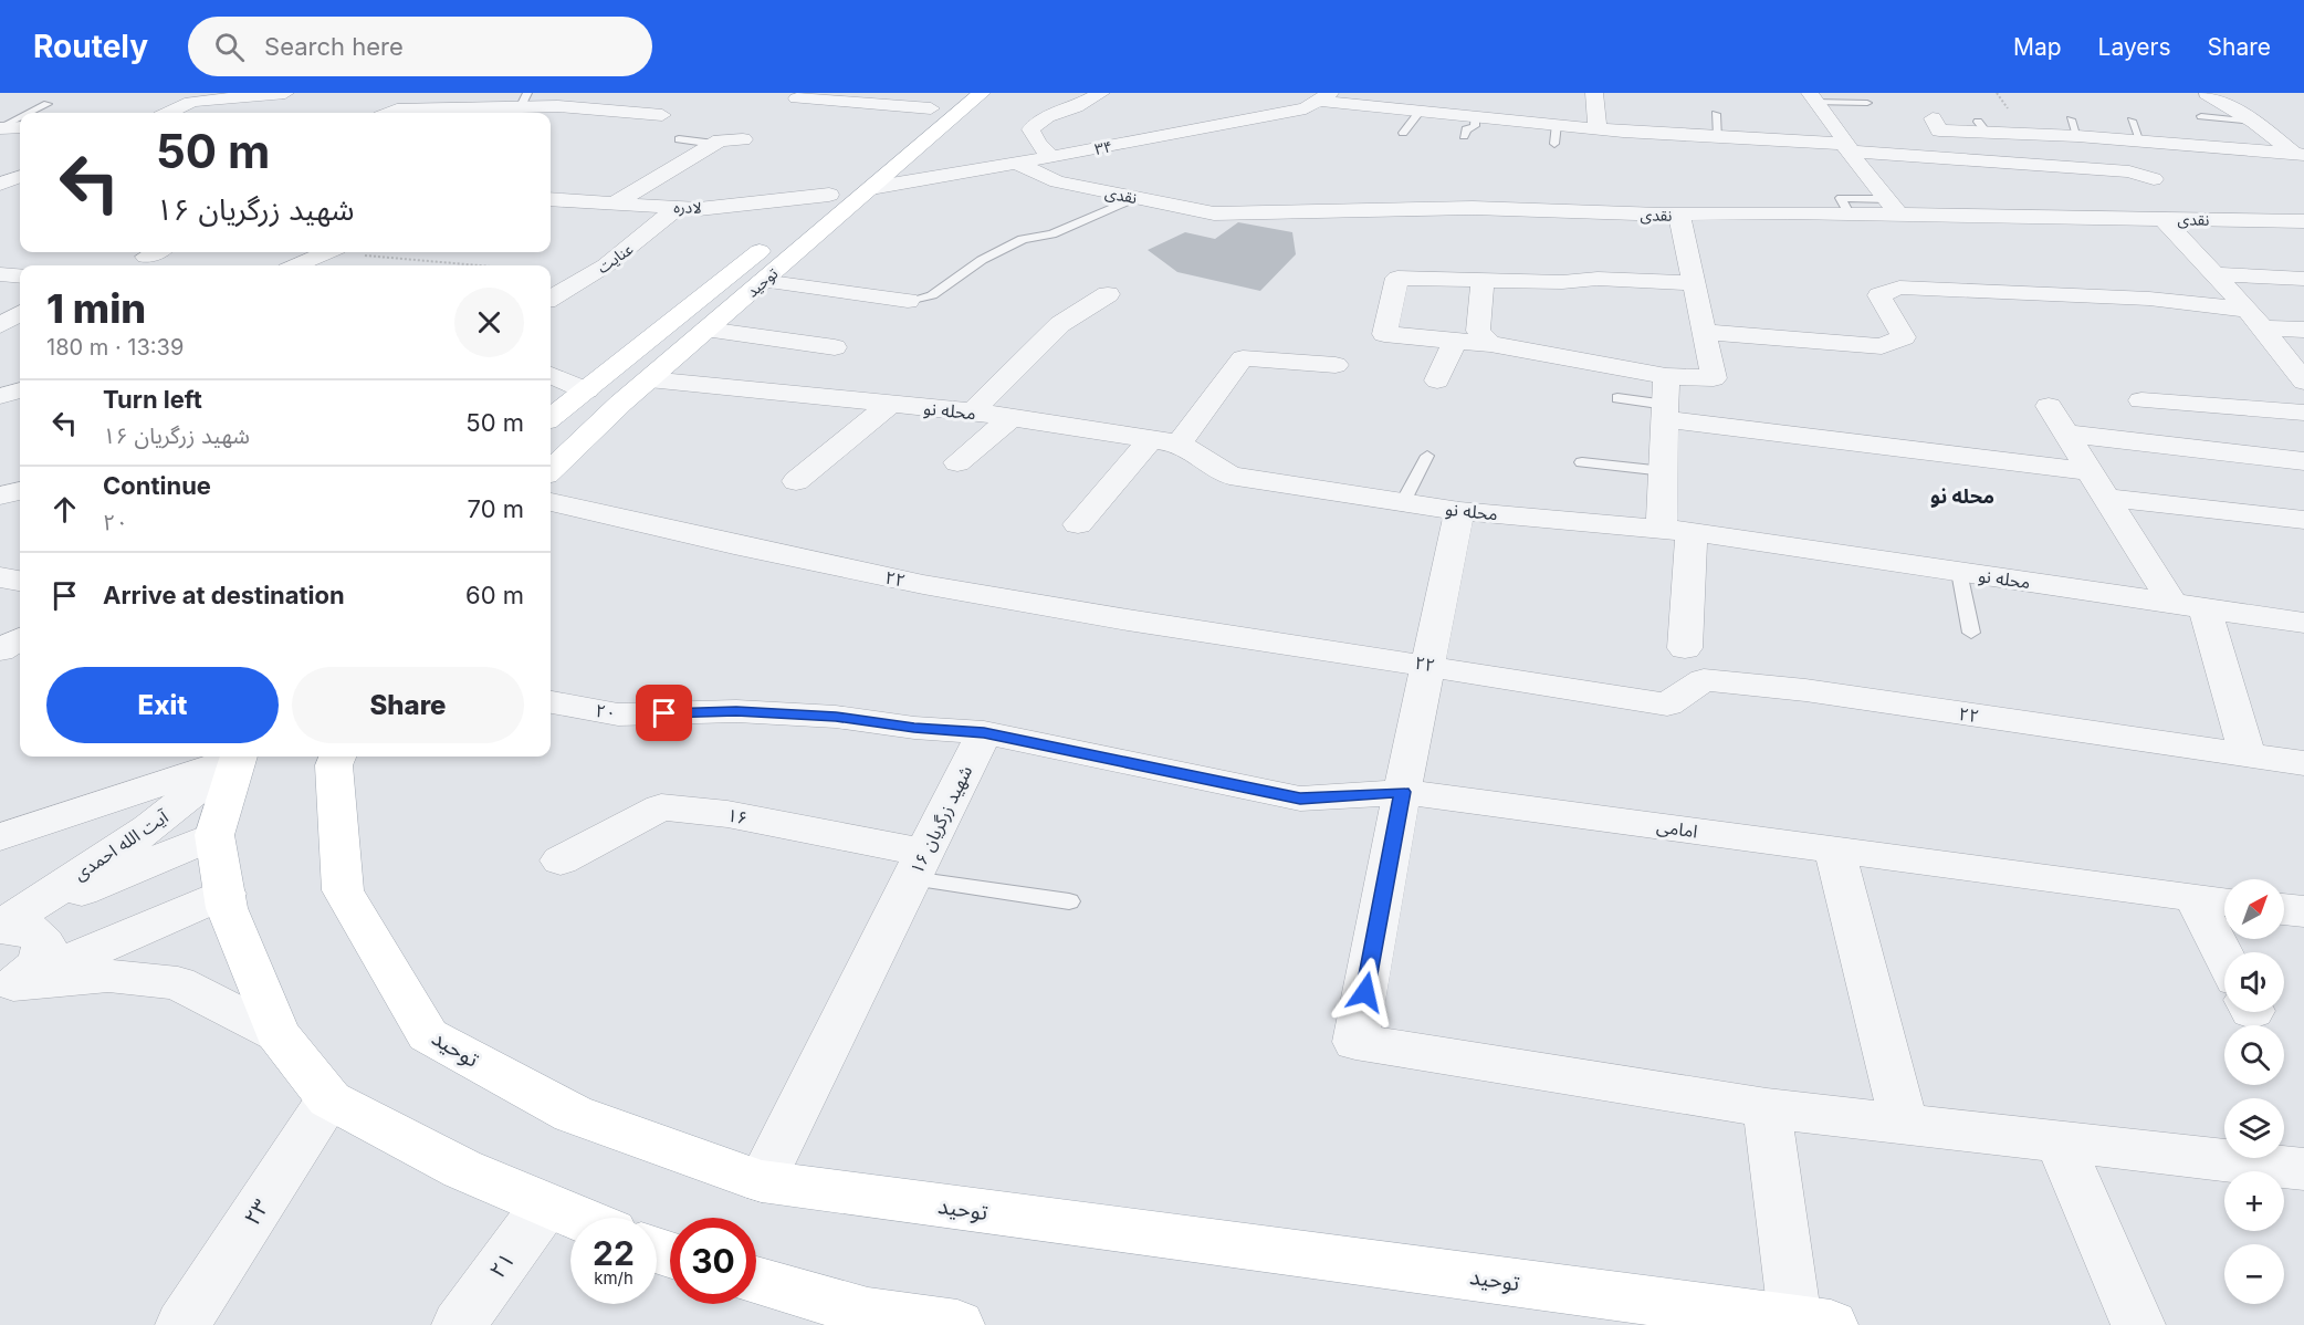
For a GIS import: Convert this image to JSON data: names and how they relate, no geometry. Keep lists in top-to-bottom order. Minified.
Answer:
{"streets":{"main road":["توحید"],"street":["۳۴","نقدی","لادره","عنایت","محله نو","۲۲","۲۰","۱۶","۱۶ شهید زرگریان","امامی","آیت الله احمدی","۲۳","۲۱"]},"crossings":[["۳۴","نقدی"],["۳۴","توحید"],["لادره","عنایت"],["توحید","محله نو"],["توحید","۱۶ شهید زرگریان"],["۲۰","۱۶ شهید زرگریان"],["۱۶","۱۶ شهید زرگریان"]],"districts":["محله نو"],"north":"top right","page":{"header":"Routely","search":"Search here","nav":["Map","Layers","Share"],"turn":["50 m","۱۶ شهید زرگریان"],"heading":["1 min","180 m · 13:39"],"list":[{"name":"Turn left","note":"۱۶ شهید زرگریان","value":"50 m"},{"name":"Continue","note":"۲۰","value":"70 m"},{"name":"Arrive at destination","value":"60 m"}],"buttons":["Exit","Share"],"map_buttons":["+","−"],"speed":"22 km/h","limit":"30"}}
